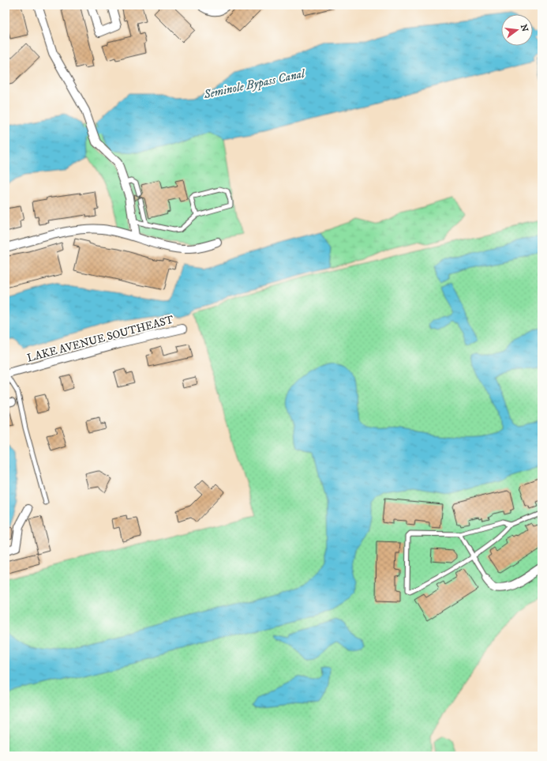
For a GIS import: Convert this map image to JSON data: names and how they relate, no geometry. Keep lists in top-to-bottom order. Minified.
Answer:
{"streets":{"street":["LAKE AVENUE SOUTHEAST"]},"water":["Seminole Bypass Canal"],"north":"right"}
